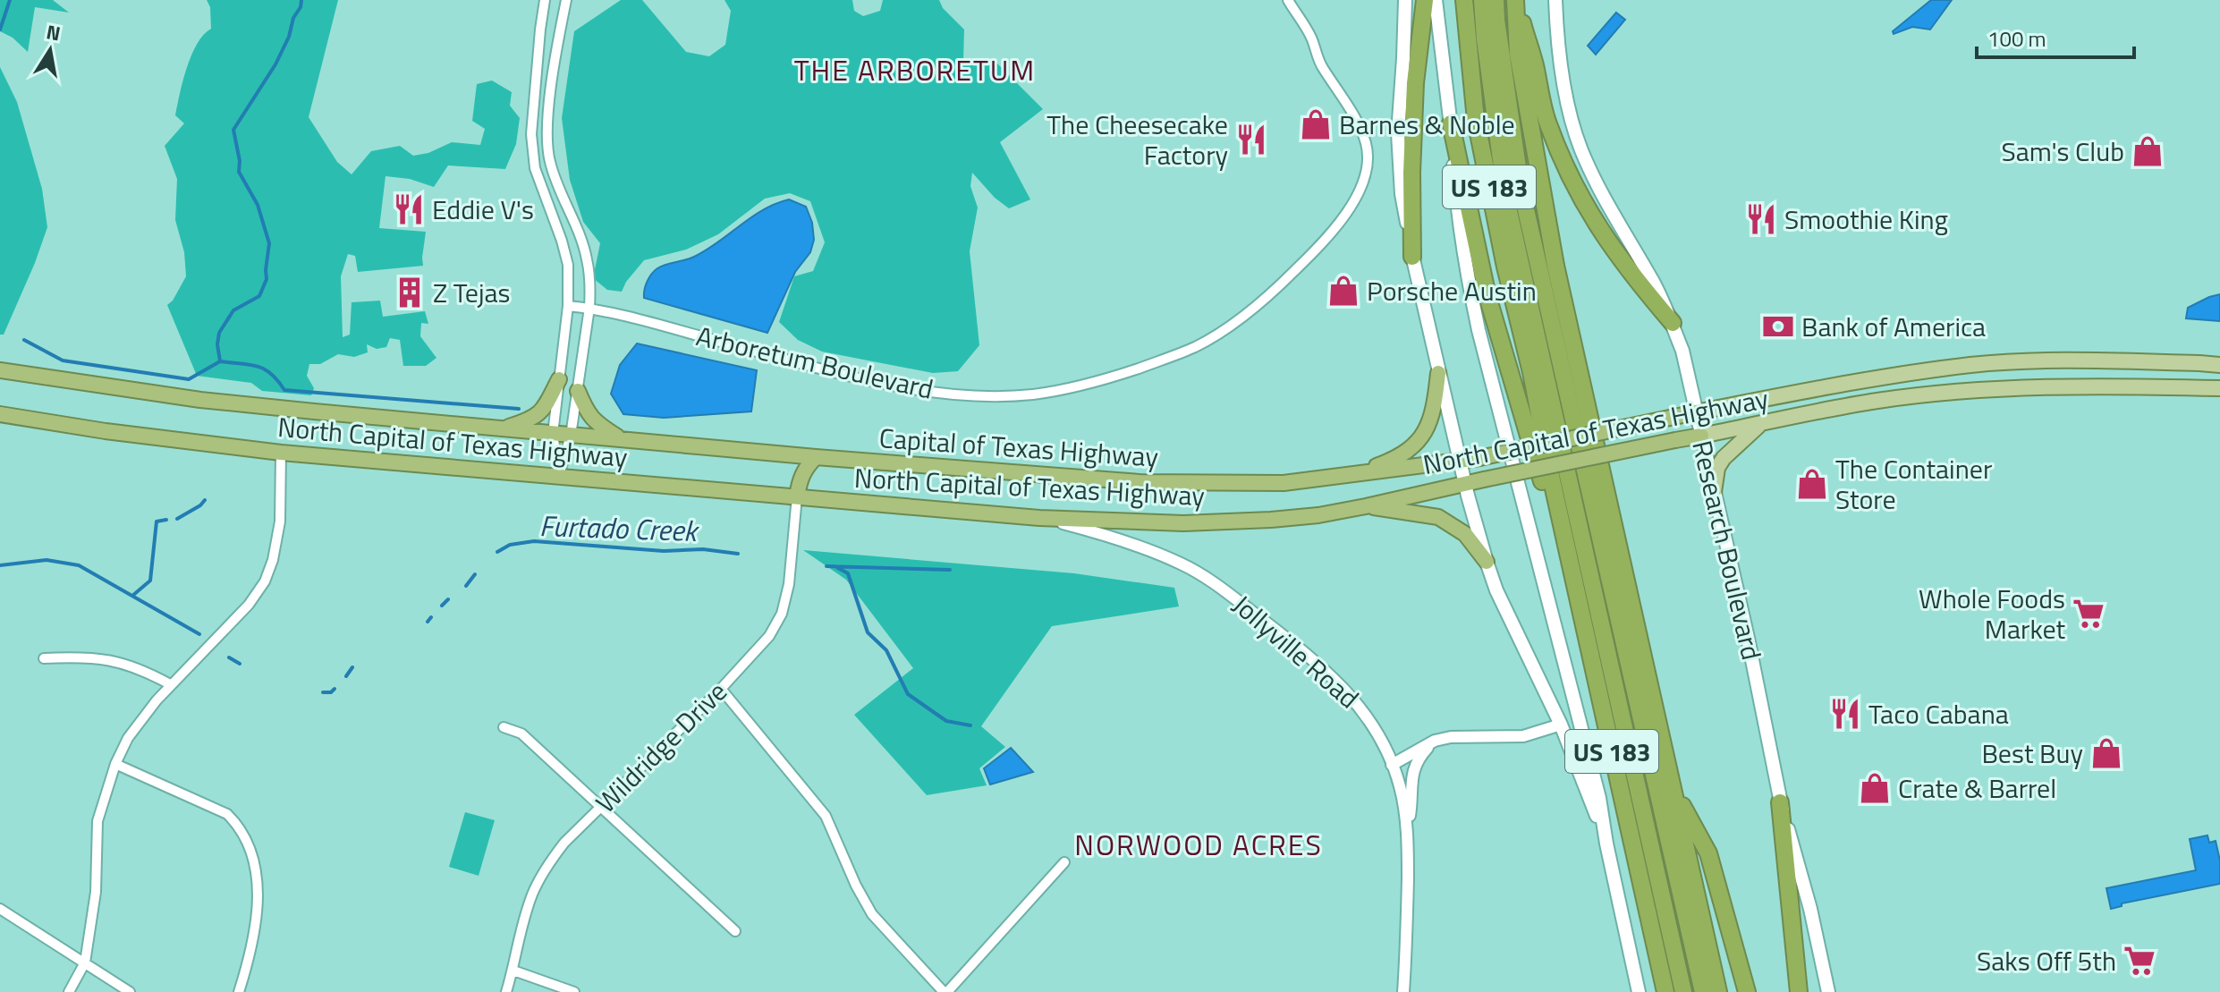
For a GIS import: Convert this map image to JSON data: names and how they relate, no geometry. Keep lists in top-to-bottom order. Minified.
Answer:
{"streets":{"highway":["US 183","North Capital of Texas Highway","Capital of Texas Highway"],"main road":["Research Boulevard"],"street":["Arboretum Boulevard","Jollyville Road","Wildridge Drive"]},"crossings":[["North Capital of Texas Highway","Capital of Texas Highway"],["North Capital of Texas Highway","Research Boulevard"],["North Capital of Texas Highway","Jollyville Road"],["North Capital of Texas Highway","Wildridge Drive"]],"districts":["THE ARBORETUM","NORWOOD ACRES"],"water":["Furtado Creek"],"places":{"shop":["Barnes & Noble","Sam's Club","Porsche Austin","The Container Store","Best Buy","Crate & Barrel"],"restaurant":["The Cheesecake Factory","Eddie V's","Smoothie King","Taco Cabana"],"building":["Z Tejas"],"bank":["Bank of America"],"supermarket":["Whole Foods Market","Saks Off 5th"]},"scale_bar":"100 m","north":"top"}
